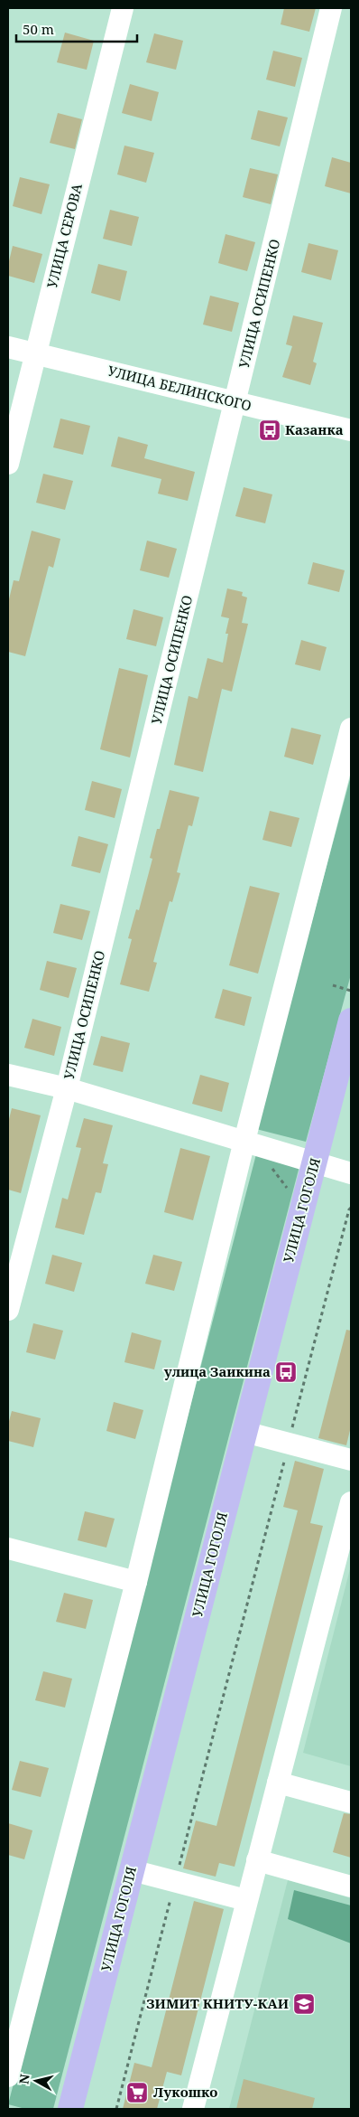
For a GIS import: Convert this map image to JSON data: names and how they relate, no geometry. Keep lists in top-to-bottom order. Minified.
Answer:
{"streets":{"main road":["УЛИЦА ГОГОЛЯ"],"street":["УЛИЦА СЕРОВА","УЛИЦА ОСИПЕНКО","УЛИЦА БЕЛИНСКОГО"]},"crossings":[["УЛИЦА СЕРОВА","УЛИЦА БЕЛИНСКОГО"],["УЛИЦА ОСИПЕНКО","УЛИЦА БЕЛИНСКОГО"]],"places":{"bus stop":["Казанка","улица Заикина"],"school or university":["ЗИМИТ КНИТУ-КАИ"],"supermarket":["Лукошко"]},"scale_bar":"50 m","north":"left"}
